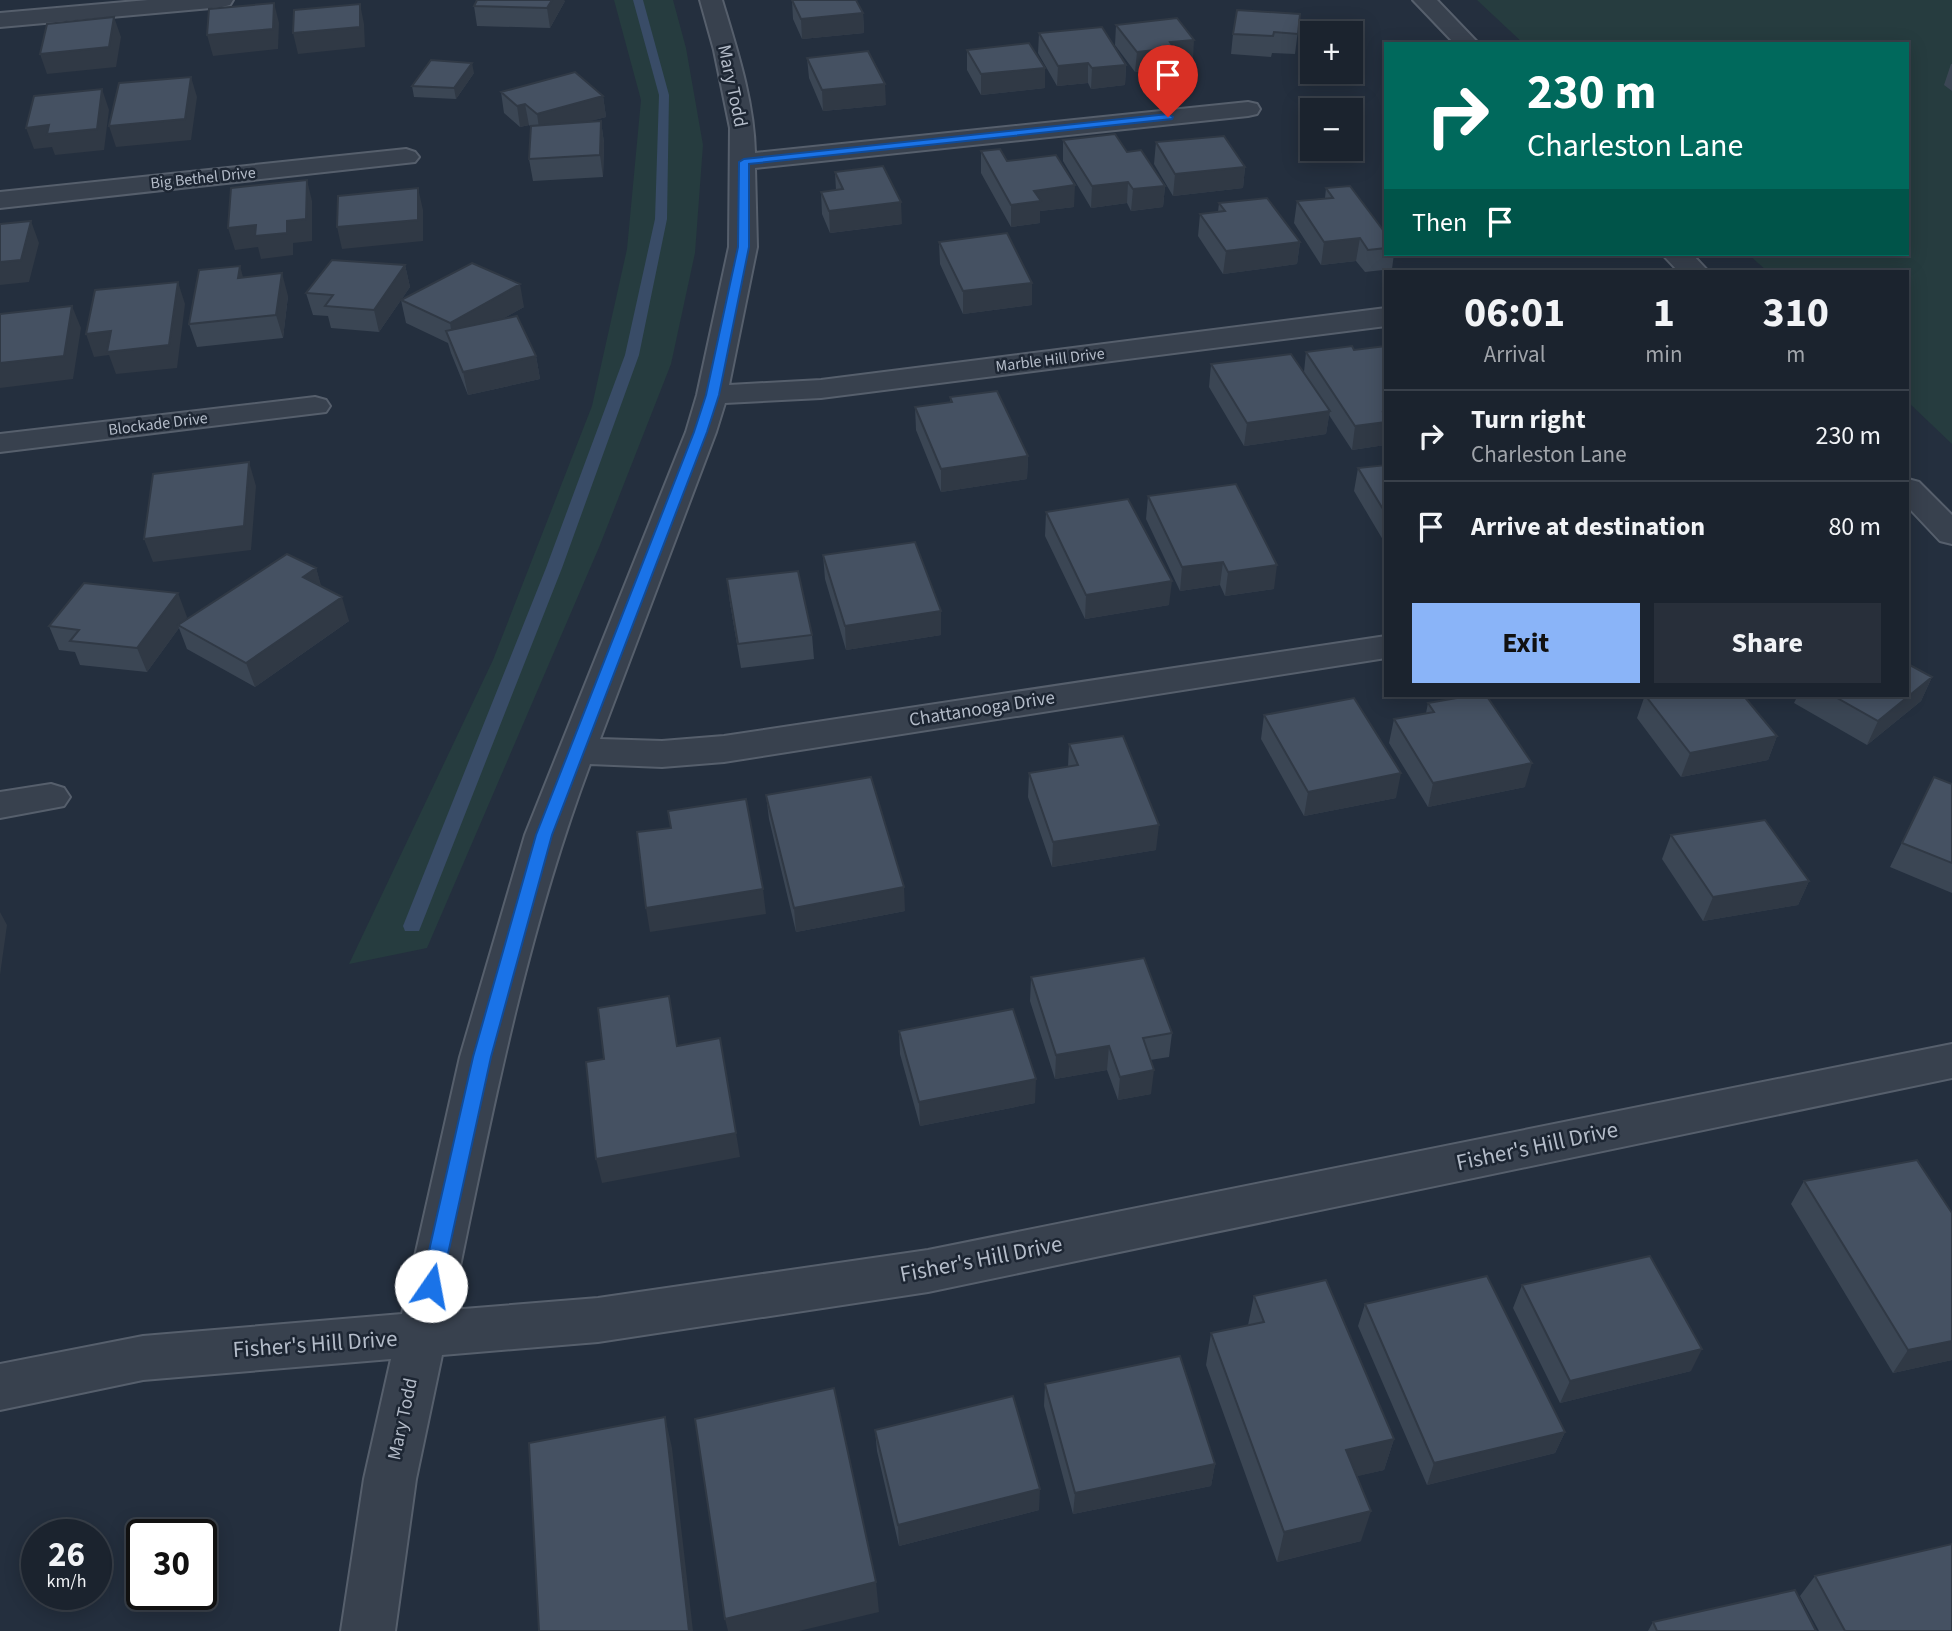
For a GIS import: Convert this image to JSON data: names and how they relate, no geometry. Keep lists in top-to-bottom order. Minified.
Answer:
{"streets":{"street":["Mary Todd","Big Bethel Drive","Marble Hill Drive","Blockade Drive","Chattanooga Drive","Fisher's Hill Drive"]},"crossings":[["Mary Todd","Marble Hill Drive"],["Mary Todd","Chattanooga Drive"],["Mary Todd","Fisher's Hill Drive"]],"page":{"map_buttons":["+","−"],"turn":["230 m","Charleston Lane"],"then":"Then","eta":["06:01","Arrival","1","min","310","m"],"list":[{"name":"Turn right","note":"Charleston Lane","value":"230 m"},{"name":"Arrive at destination","value":"80 m"}],"buttons":["Exit","Share"],"speed":"26 km/h","limit":"30"}}
